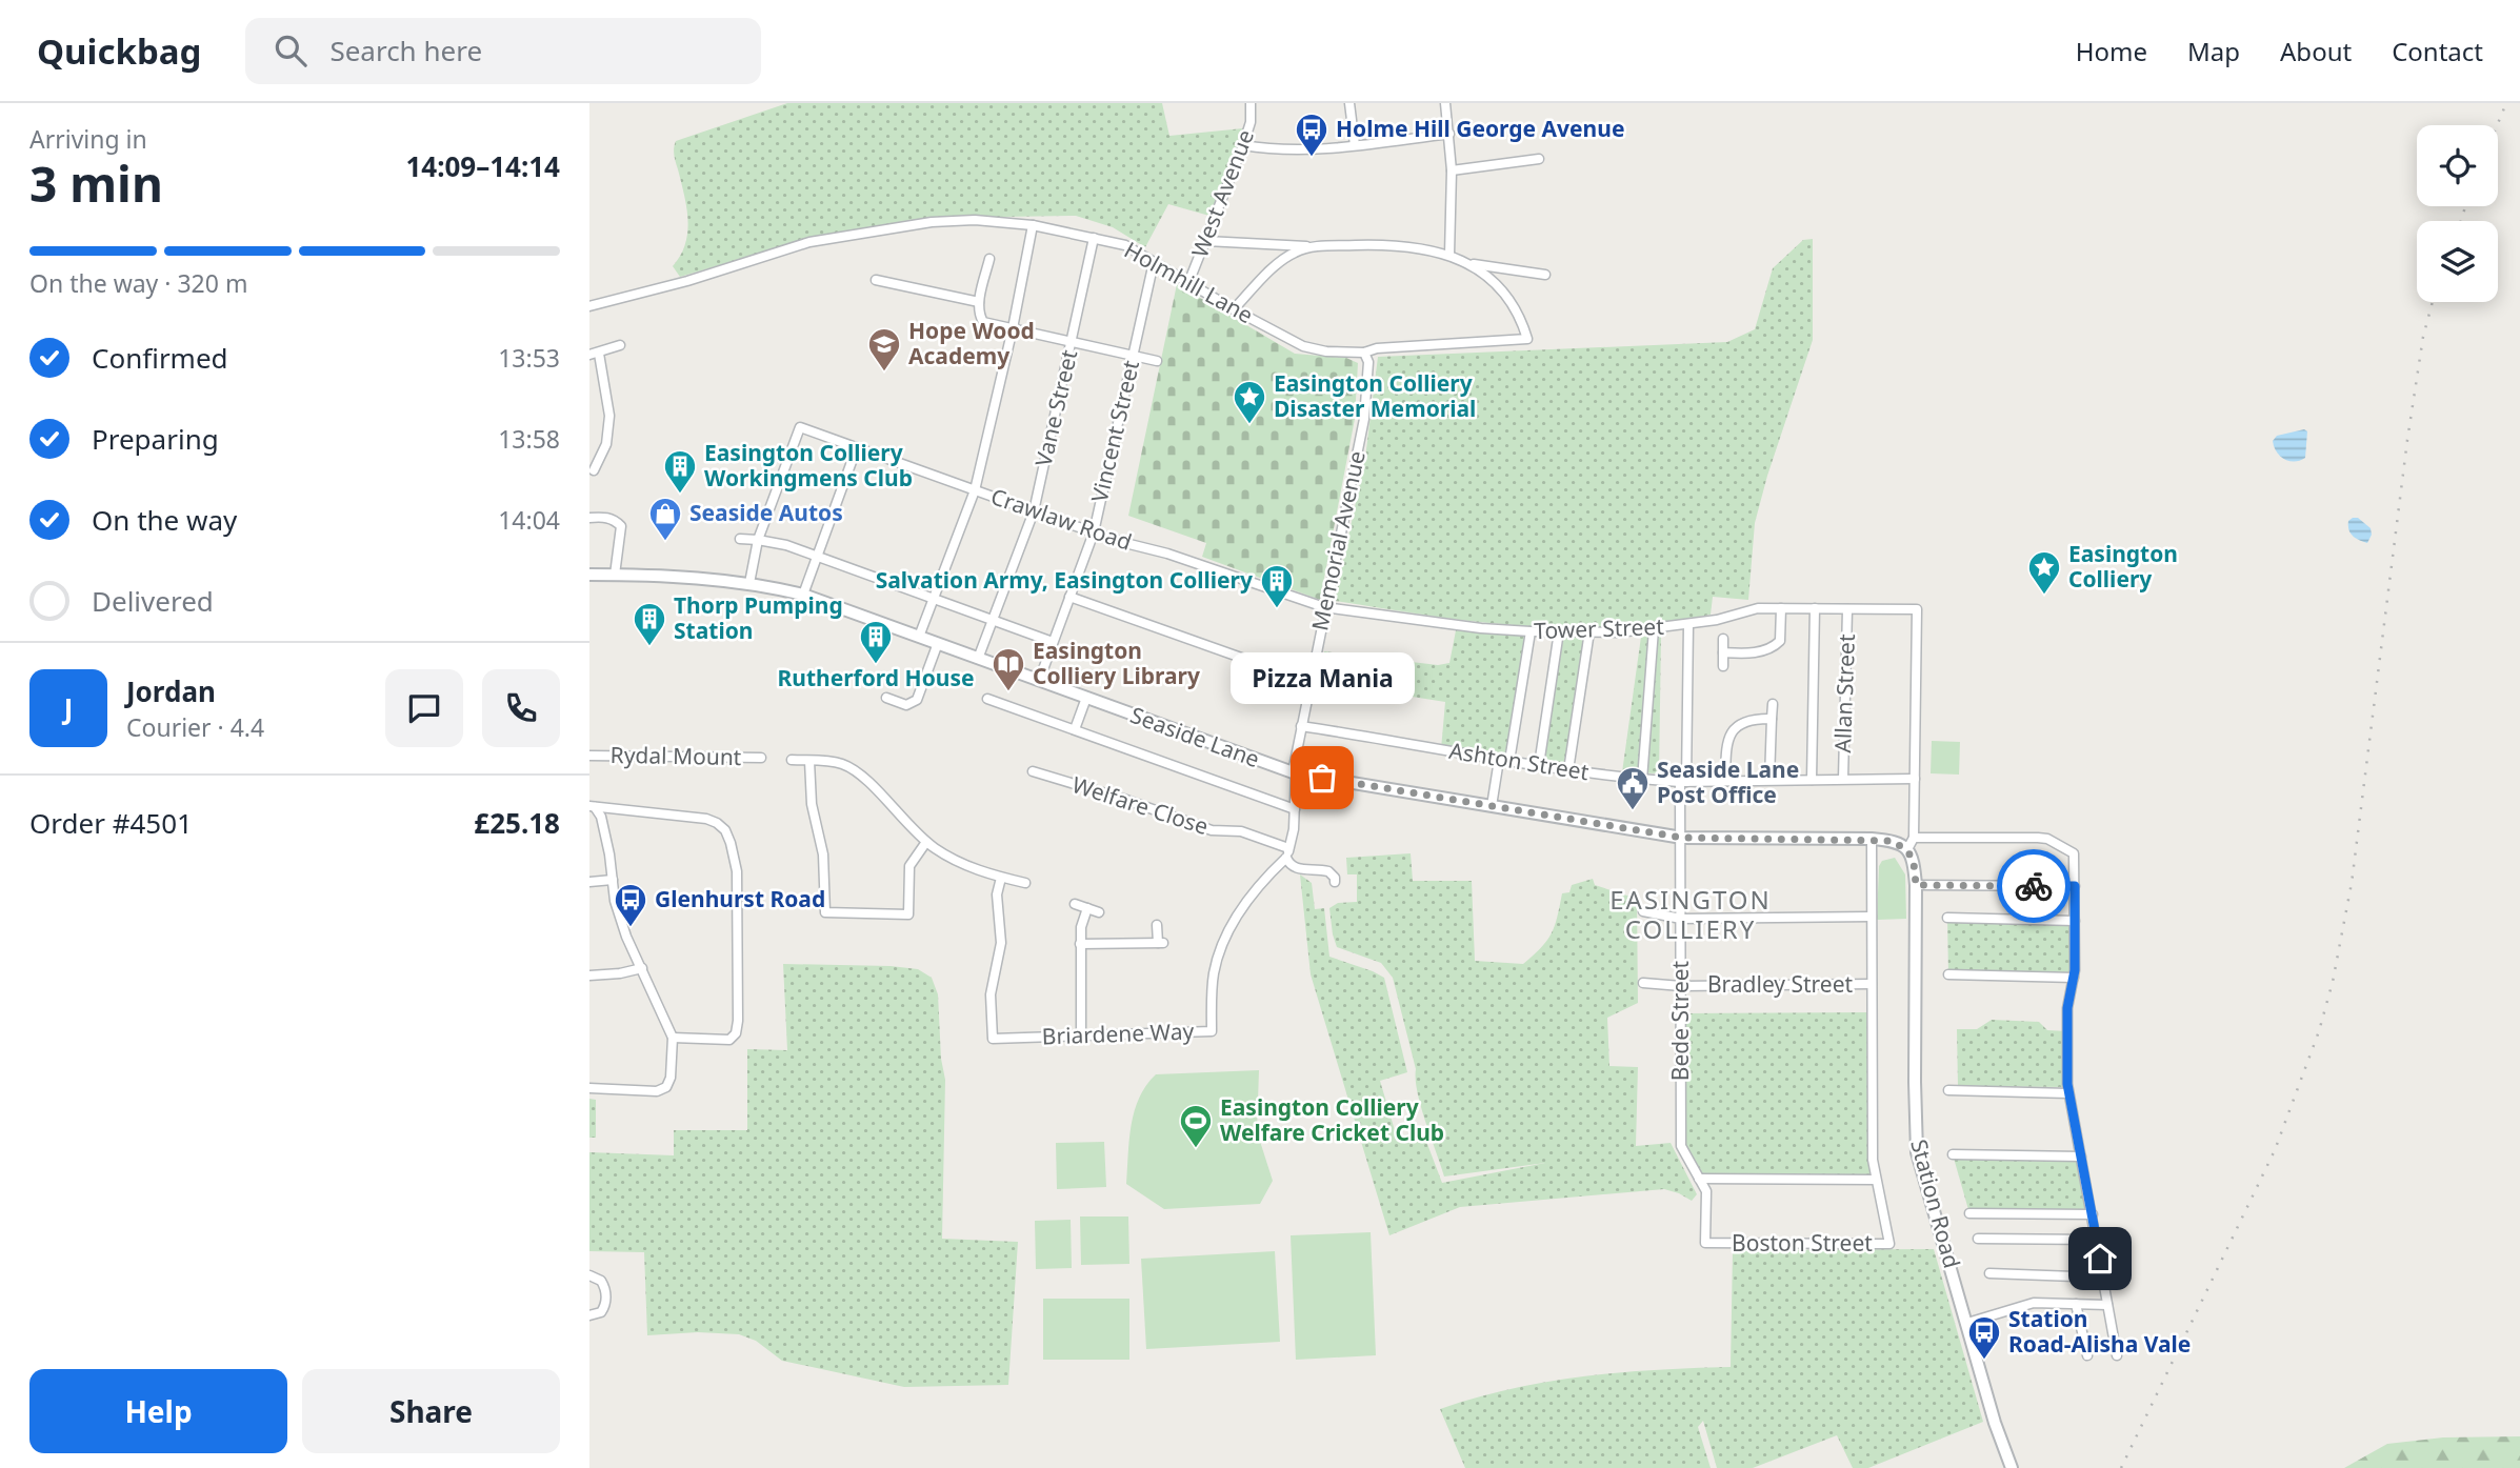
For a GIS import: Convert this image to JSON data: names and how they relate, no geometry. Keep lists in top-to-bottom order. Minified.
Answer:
{"streets":{"main road":["Seaside Lane","Station Road"],"street":["West Avenue","Holmhill Lane","Vane Street","Vincent Street","Crawlaw Road","Memorial Avenue","Tower Street","Allan Street","Rydal Mount","Ashton Street","Welfare Close","Bradley Street","Bede Street","Briardene Way","Boston Street"]},"crossings":[["West Avenue","Holmhill Lane"],["Holmhill Lane","Vane Street"],["Holmhill Lane","Vincent Street"],["Holmhill Lane","Memorial Avenue"],["Vane Street","Crawlaw Road"],["Vane Street","Seaside Lane"],["Vincent Street","Crawlaw Road"],["Vincent Street","Seaside Lane"],["Crawlaw Road","Memorial Avenue"],["Crawlaw Road","Tower Street"],["Memorial Avenue","Tower Street"],["Memorial Avenue","Seaside Lane"],["Memorial Avenue","Ashton Street"],["Memorial Avenue","Welfare Close"],["Memorial Avenue","Briardene Way"],["Tower Street","Allan Street"],["Tower Street","Ashton Street"],["Tower Street","Bede Street"],["Allan Street","Ashton Street"],["Seaside Lane","Bede Street"],["Seaside Lane","Station Road"],["Ashton Street","Bede Street"],["Bradley Street","Bede Street"],["Bede Street","Boston Street"]],"districts":["EASINGTON COLLIERY"],"places":{"bus stop":["Holme Hill George Avenue","Glenhurst Road","Station Road-Alisha Vale"],"school or university":["Hope Wood Academy"],"place":["Easington Colliery Disaster Memorial","Easington Colliery"],"building":["Easington Colliery Workingmens Club","Salvation Army, Easington Colliery","Thorp Pumping Station","Rutherford House"],"shop":["Seaside Autos"],"library":["Easington Colliery Library"],"other":["Pizza Mania"],"public building":["Seaside Lane Post Office"],"sports":["Easington Colliery Welfare Cricket Club"]},"page":{"header":"Quickbag","search":"Search here","nav":["Home","Map","About","Contact"],"heading":["3 min","Arriving in","14:09–14:14"],"panel":["Jordan","Courier · 4.4","Order #4501","£25.18"],"bar":"On the way · 320 m","list":[["Confirmed","13:53"],["Preparing","13:58"],["On the way","14:04"],"Delivered"],"bubble":"Pizza Mania","round":"J","buttons":["Help","Share"]}}
